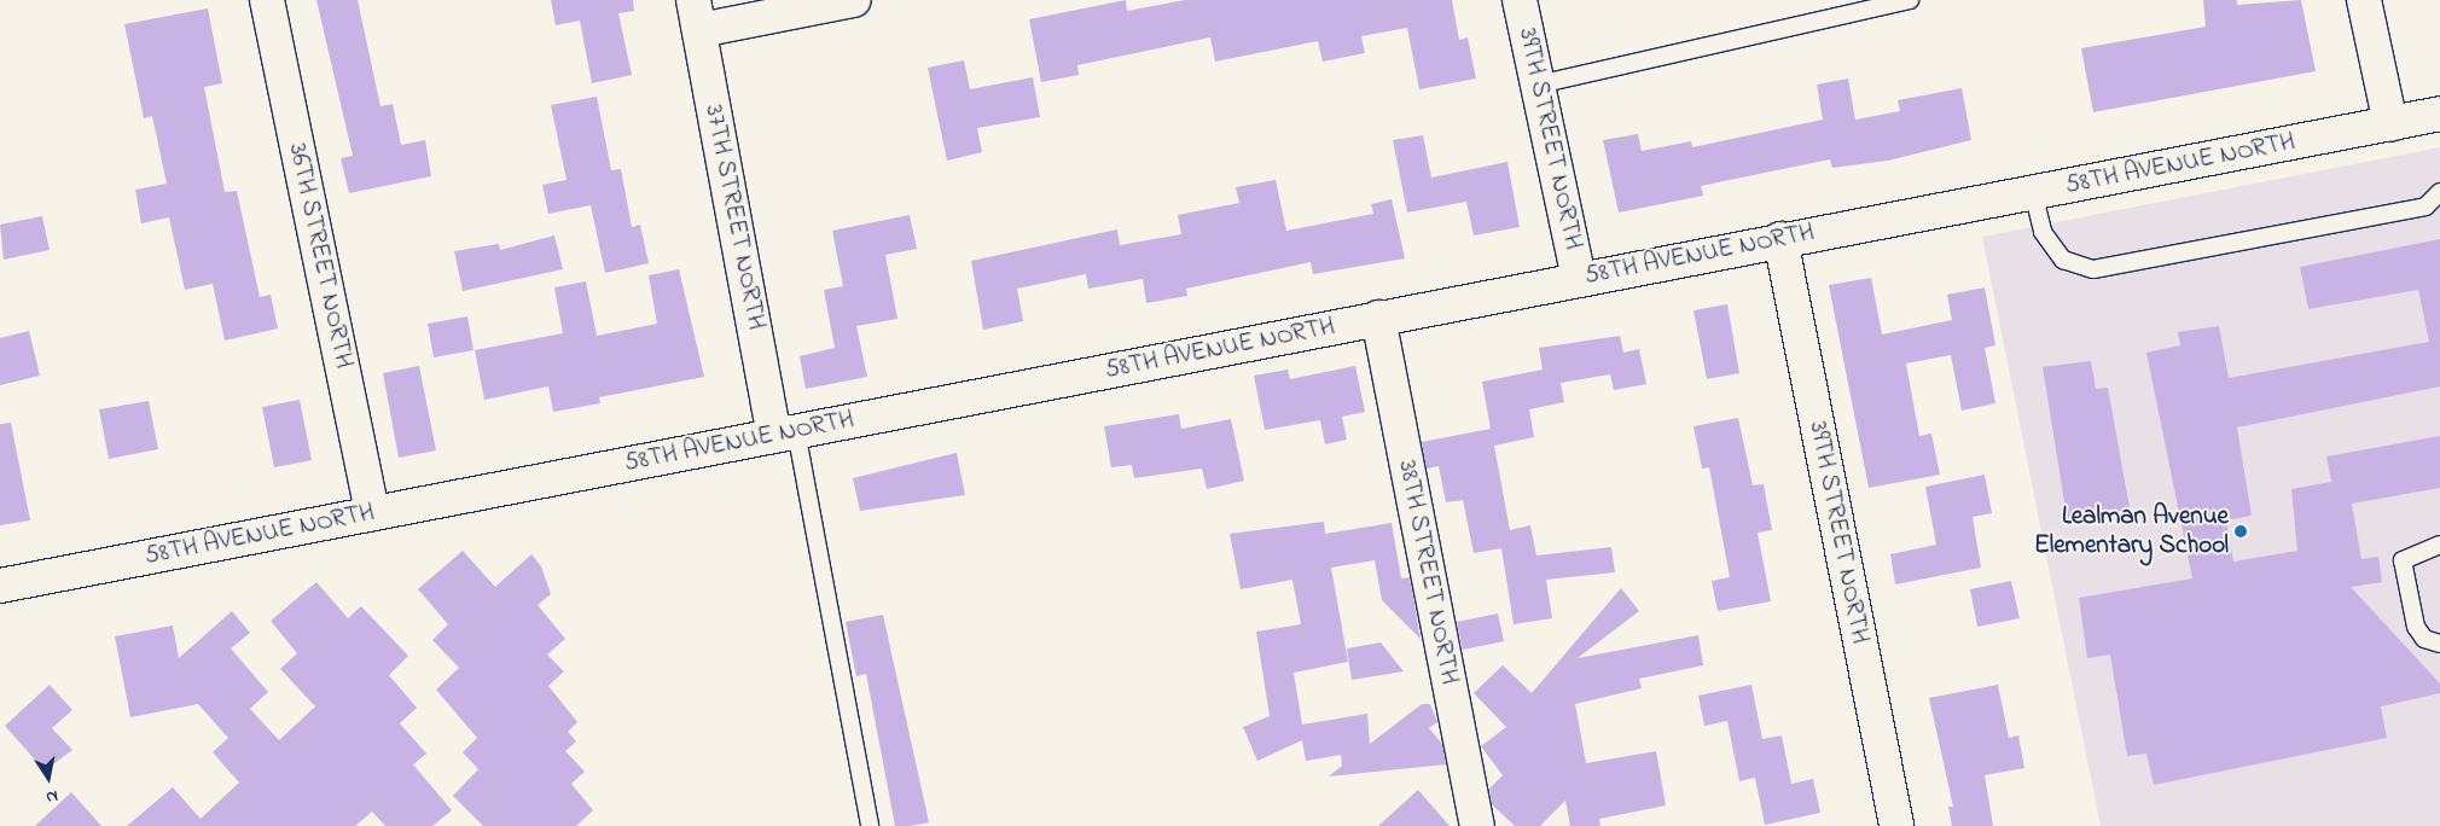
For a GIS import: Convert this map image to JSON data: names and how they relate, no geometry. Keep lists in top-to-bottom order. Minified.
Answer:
{"streets":{"street":["39TH STREET NORTH","58TH AVENUE NORTH","37TH STREET NORTH","36TH STREET NORTH","38TH STREET NORTH"]},"crossings":[["39TH STREET NORTH","58TH AVENUE NORTH"],["58TH AVENUE NORTH","37TH STREET NORTH"],["58TH AVENUE NORTH","36TH STREET NORTH"],["58TH AVENUE NORTH","38TH STREET NORTH"]],"places":["Lealman Avenue Elementary School"],"north":"bottom"}
